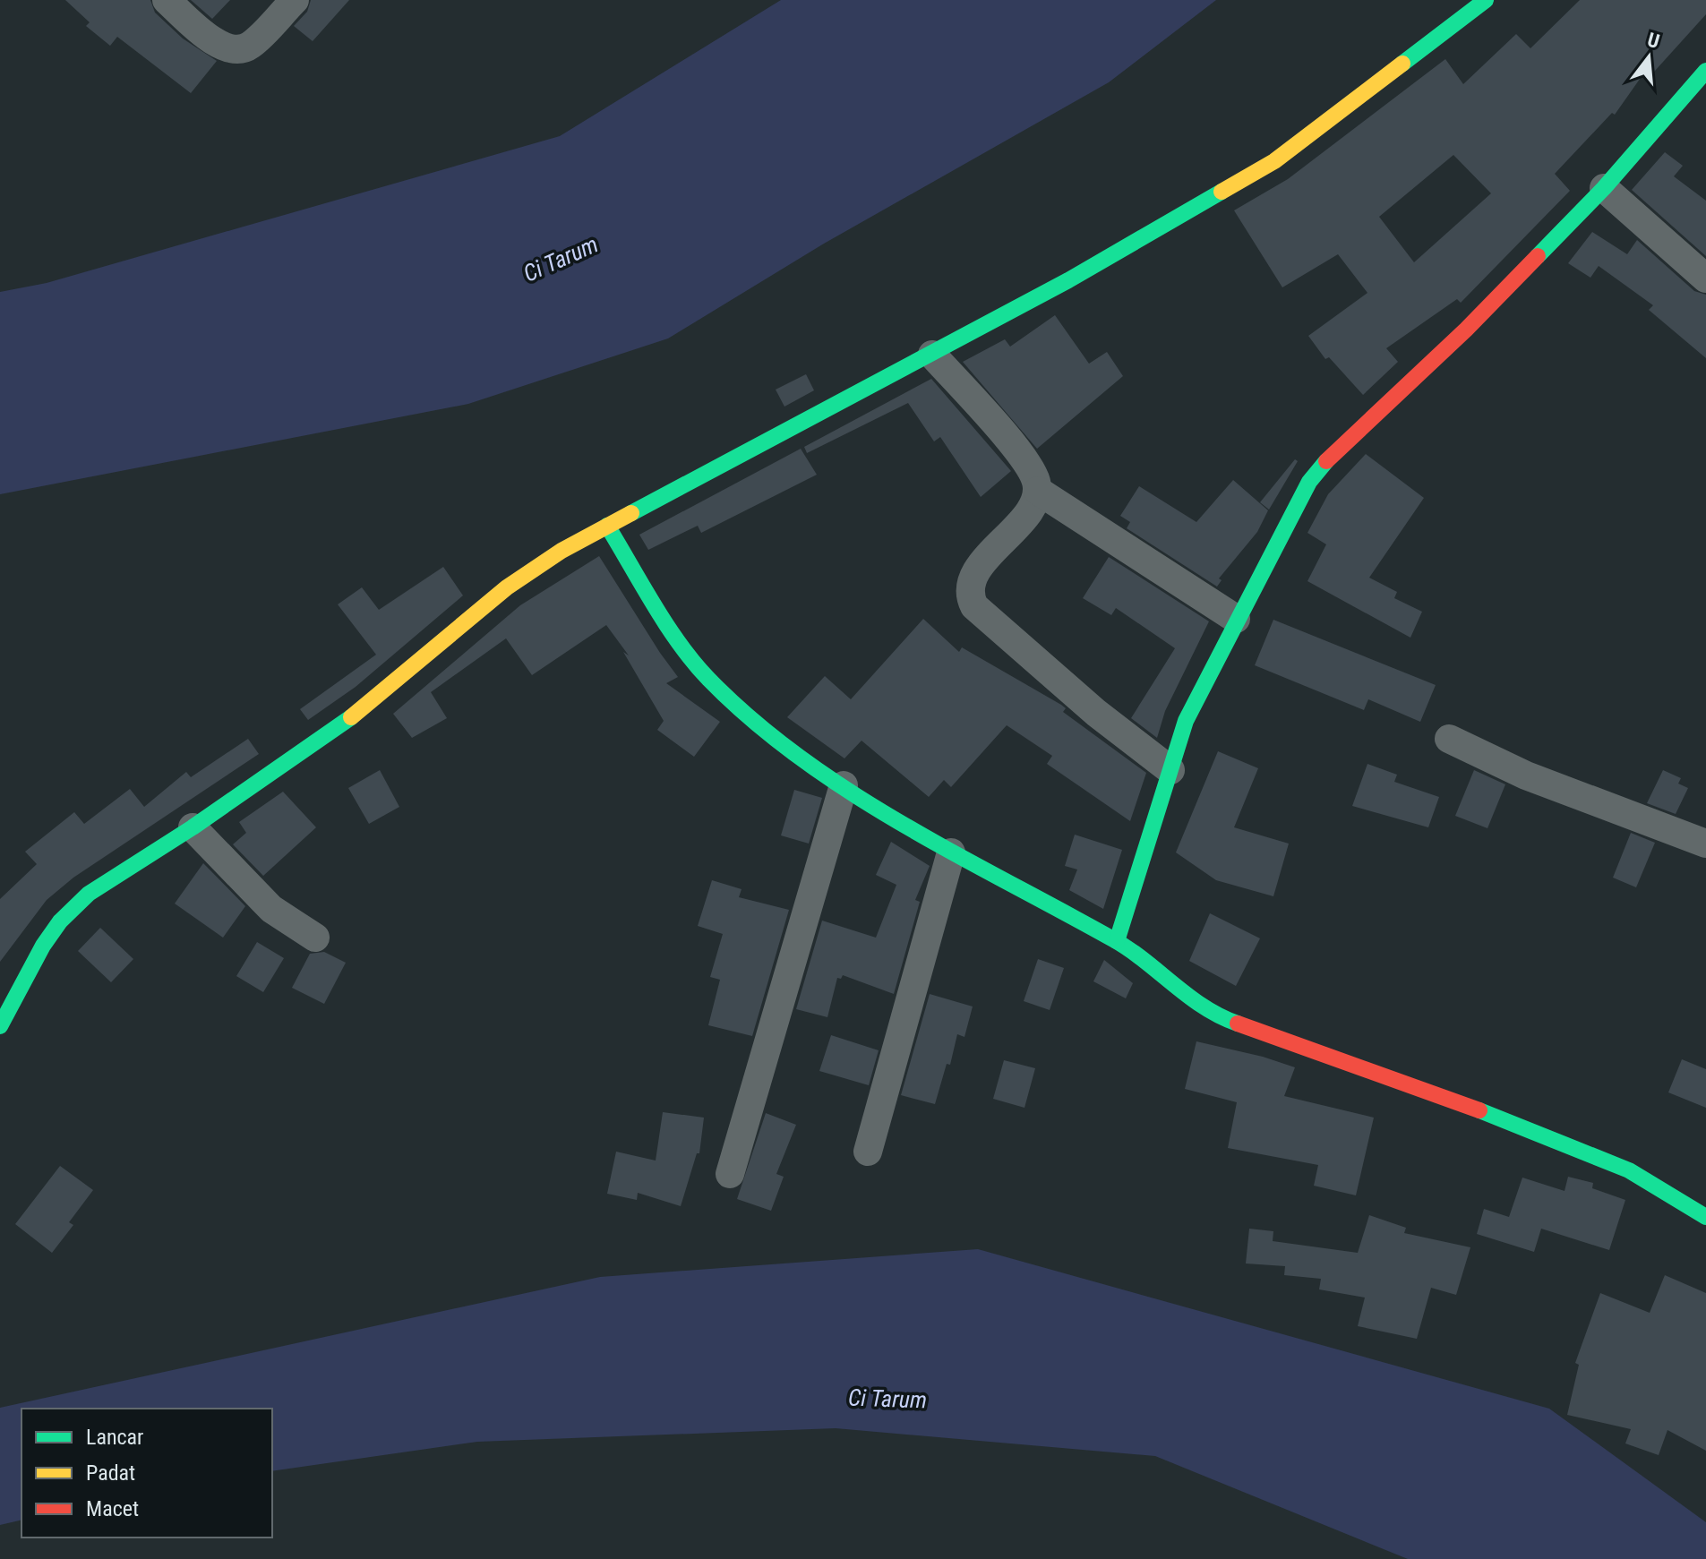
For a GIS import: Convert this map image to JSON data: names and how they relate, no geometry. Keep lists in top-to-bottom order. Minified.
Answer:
{"water":["Ci Tarum"],"legend":["Lancar","Padat","Macet"],"north":"top"}
